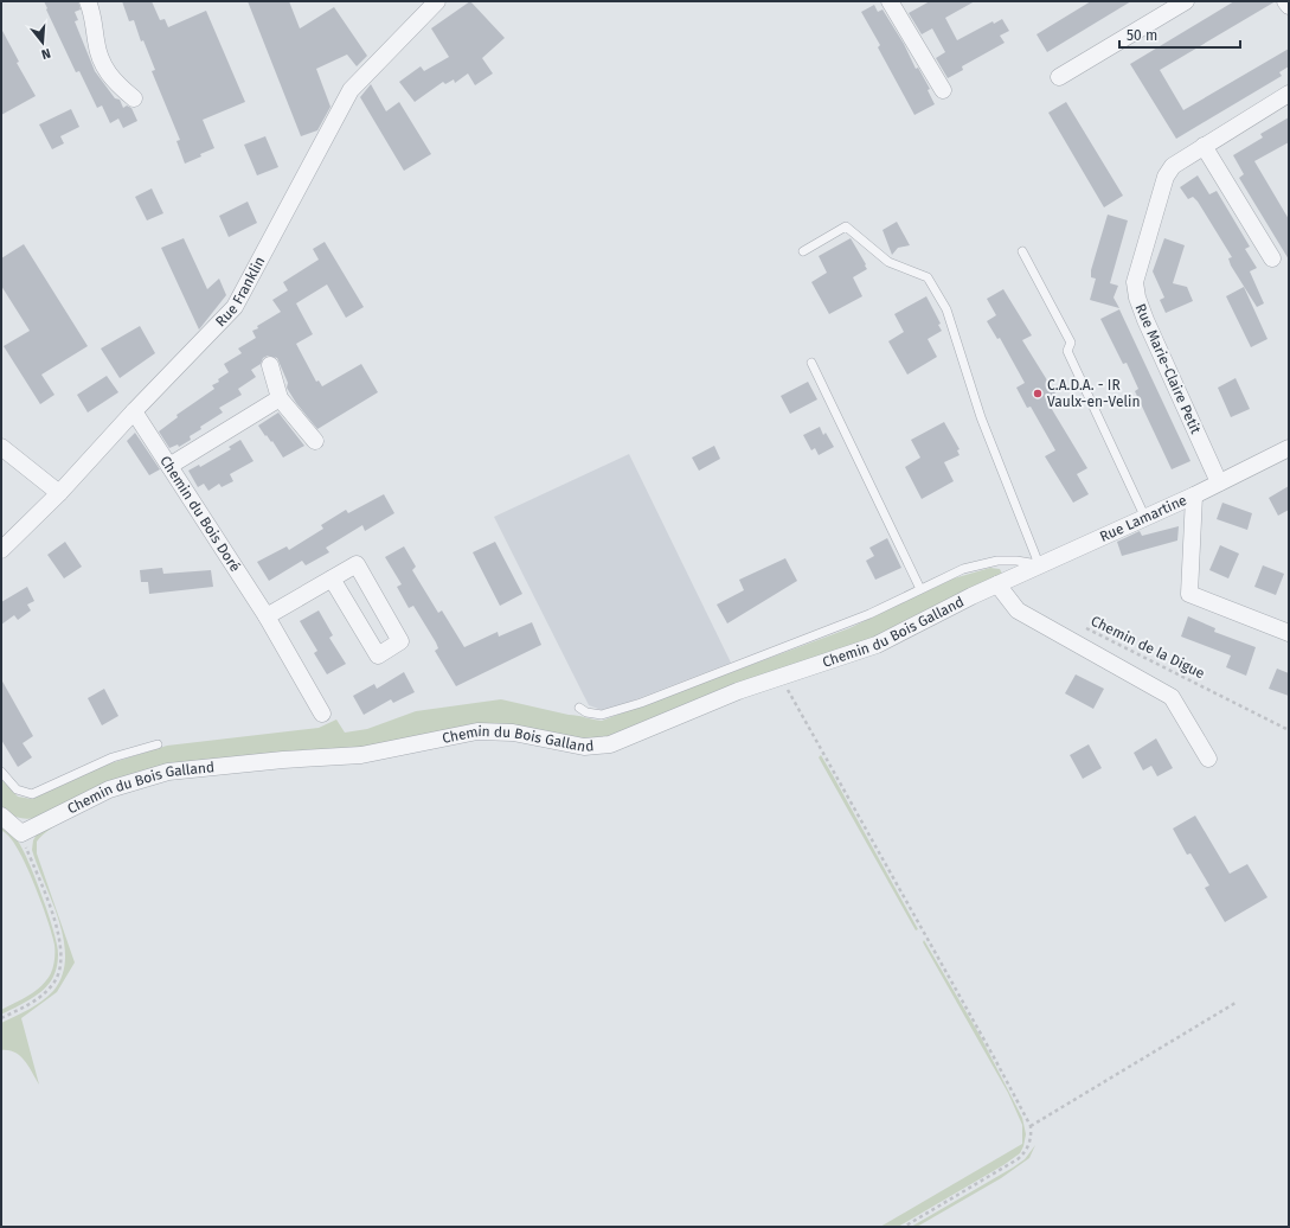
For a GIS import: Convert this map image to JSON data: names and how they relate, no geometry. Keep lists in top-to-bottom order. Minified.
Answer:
{"streets":{"street":["Rue Franklin","Rue Marie-Claire Petit","Chemin du Bois Doré","Rue Lamartine","Chemin du Bois Galland"],"path":["Chemin de la Digue"]},"crossings":[["Rue Franklin","Chemin du Bois Doré"],["Rue Marie-Claire Petit","Rue Lamartine"],["Rue Lamartine","Chemin du Bois Galland"]],"places":["C.A.D.A. - IR Vaulx-en-Velin"],"scale_bar":"50 m","north":"bottom"}
